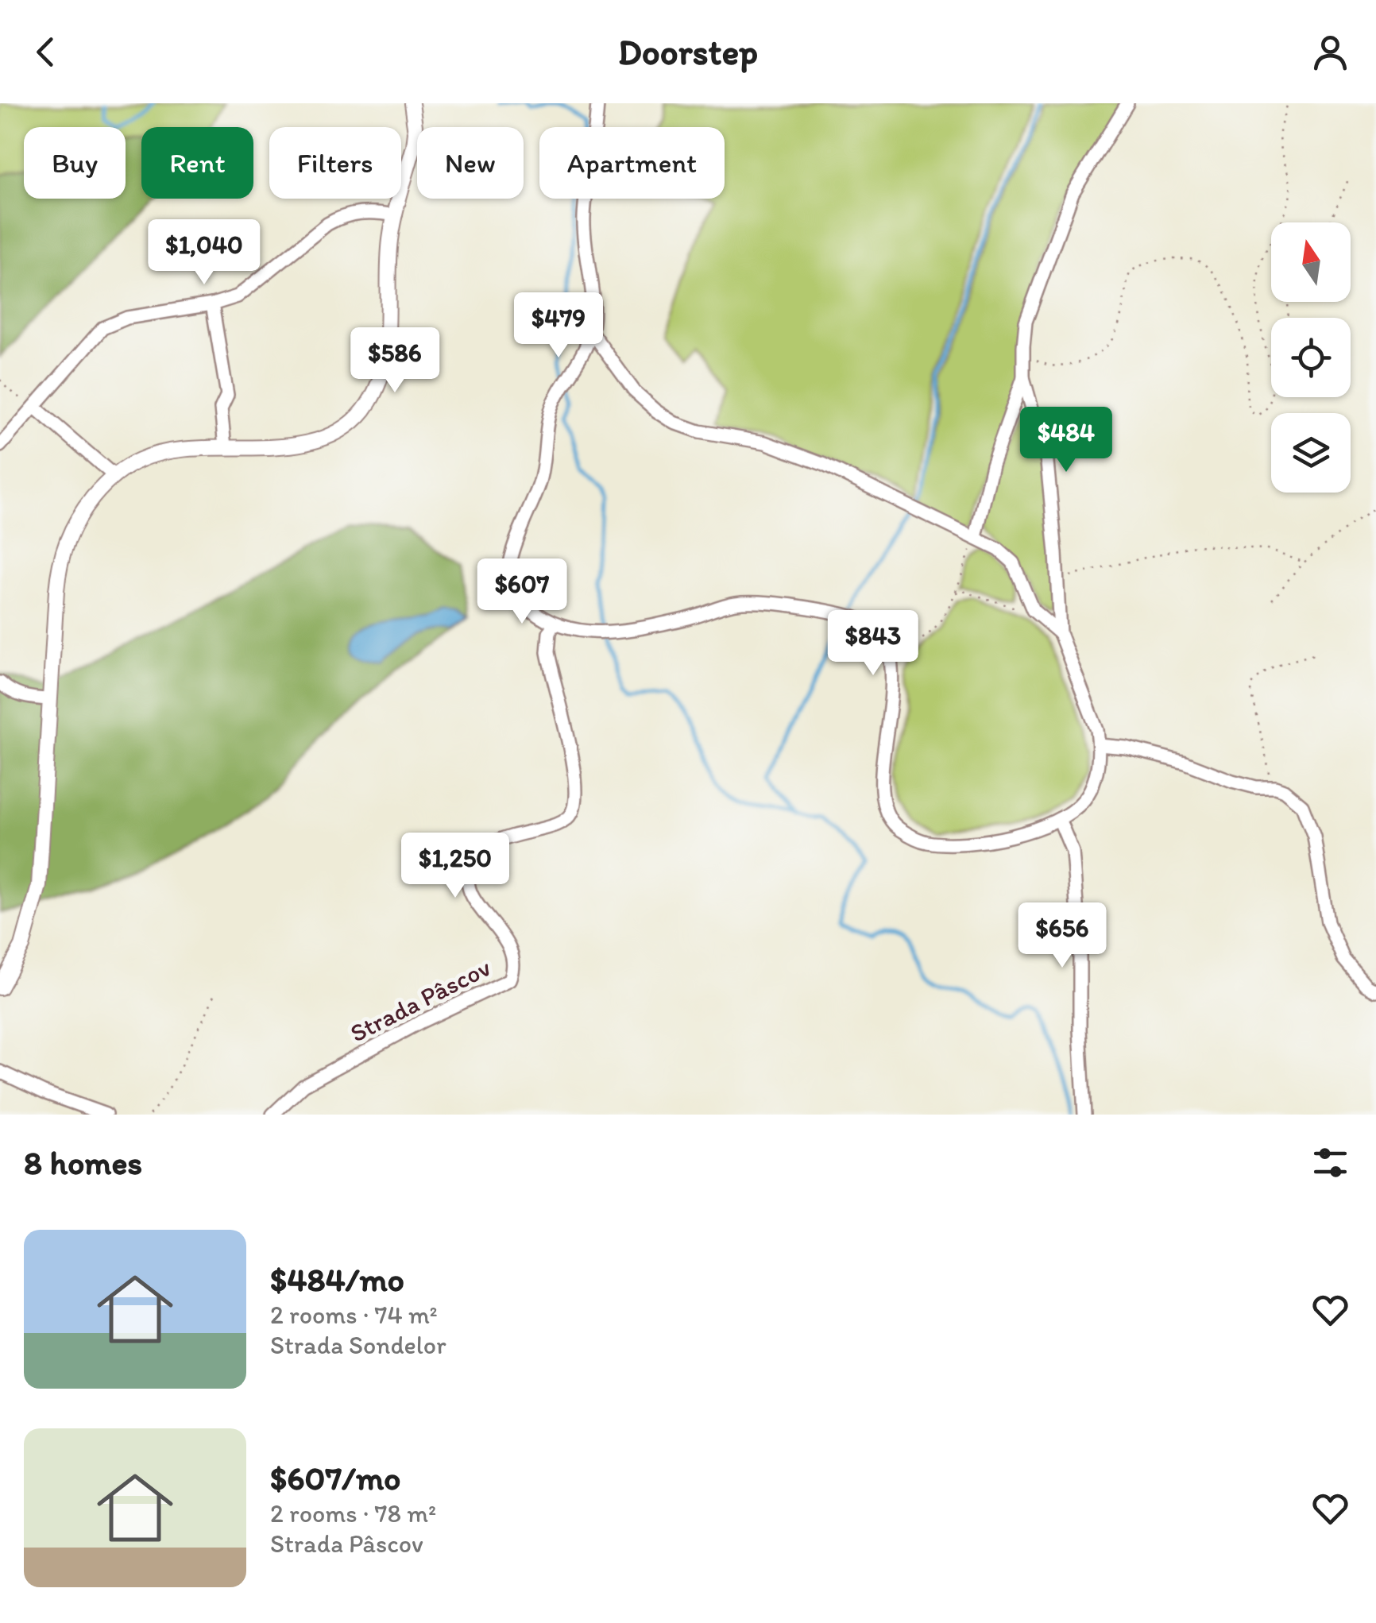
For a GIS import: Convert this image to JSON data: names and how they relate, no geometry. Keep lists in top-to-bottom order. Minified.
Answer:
{"streets":{"street":["Strada Pâscov"]},"north":"top","page":{"header":"Doorstep","chip":["Buy","Rent","Filters","New","Apartment"],"price":["$1,040","$479","$586","$484","$607","$843","$1,250","$656"],"heading":"8 homes","list":[{"name":"$484/mo","note":"2 rooms · 74 m² · Strada Sondelor"},{"name":"$607/mo","note":"2 rooms · 78 m² · Strada Pâscov"}]}}
